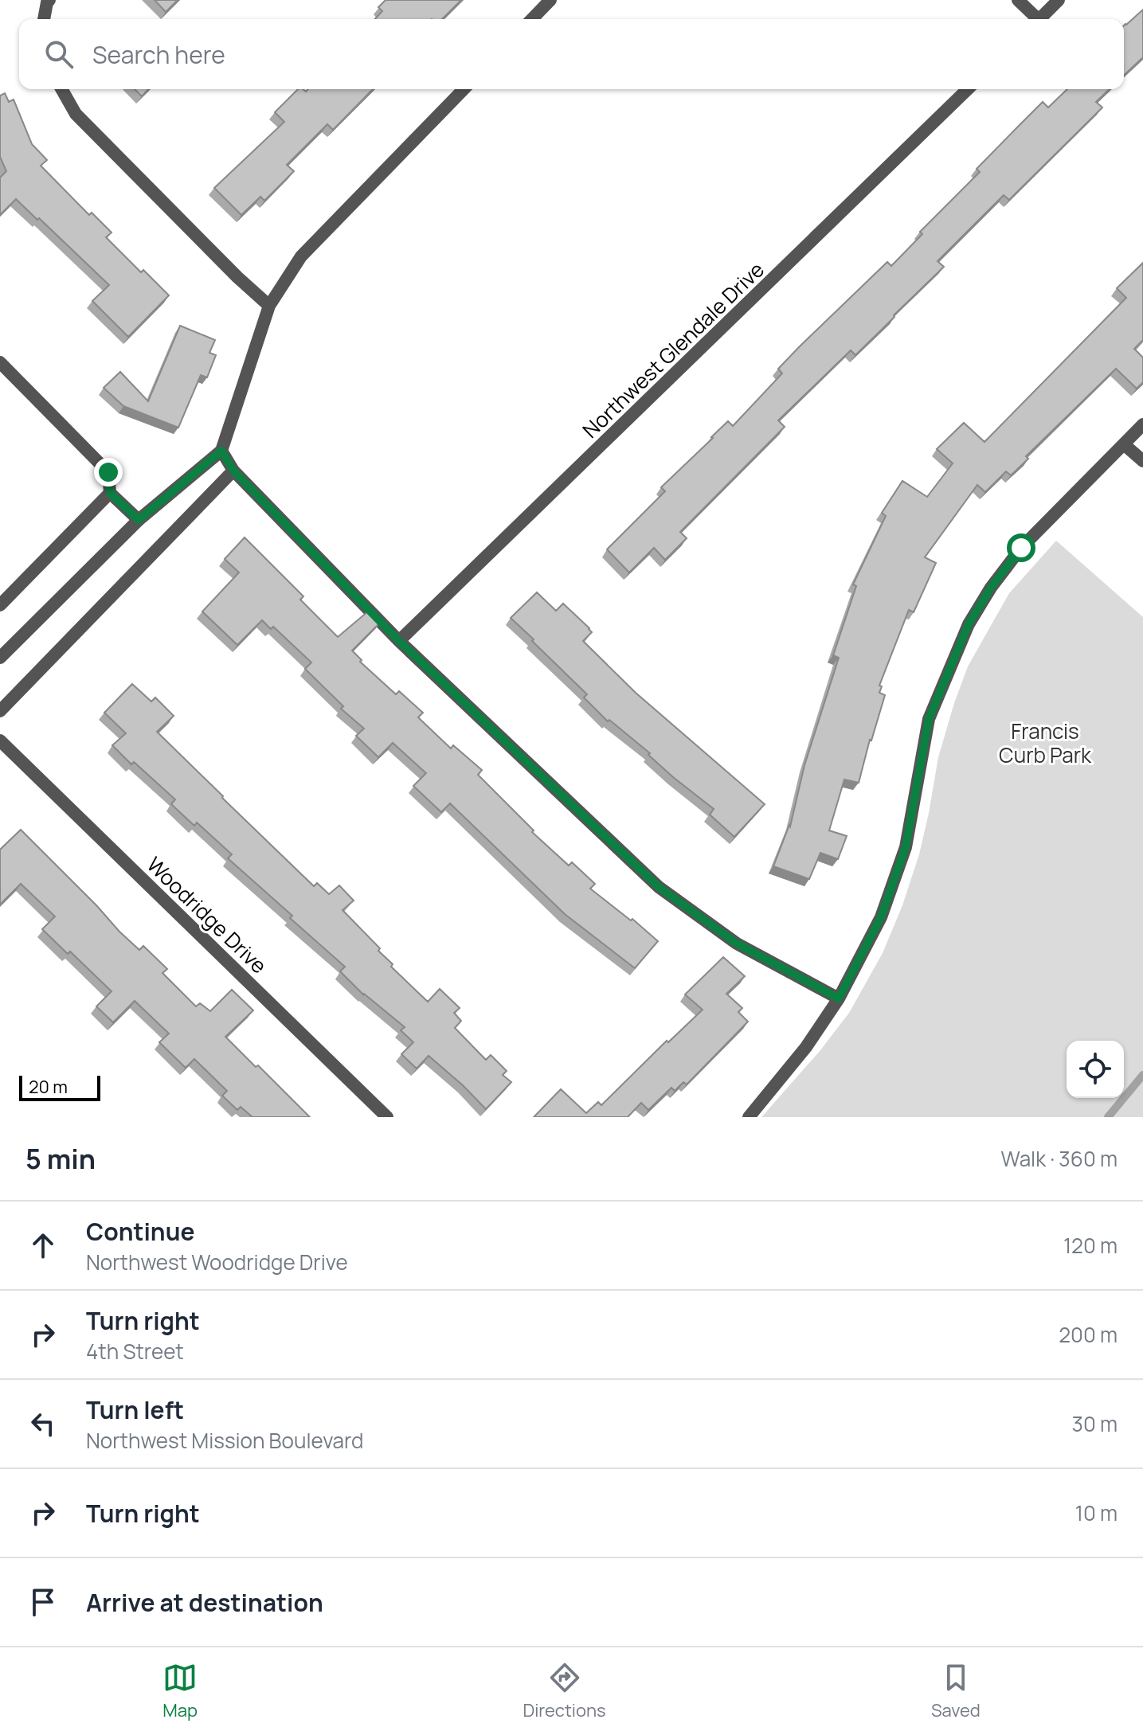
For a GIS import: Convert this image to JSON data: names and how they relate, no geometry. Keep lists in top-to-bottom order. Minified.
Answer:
{"streets":{"street":["Northwest Glendale Drive","Woodridge Drive"]},"parks":["Francis Curb Park"],"scale_bar":"20 m","page":{"search":"Search here","scale":"20 m","heading":["5 min","Walk · 360 m"],"list":[["Continue","Northwest Woodridge Drive","120 m"],["Turn right","4th Street","200 m"],["Turn left","Northwest Mission Boulevard","30 m"],["Turn right","10 m"],"Arrive at destination"],"nav":["Map","Directions","Saved"]}}
